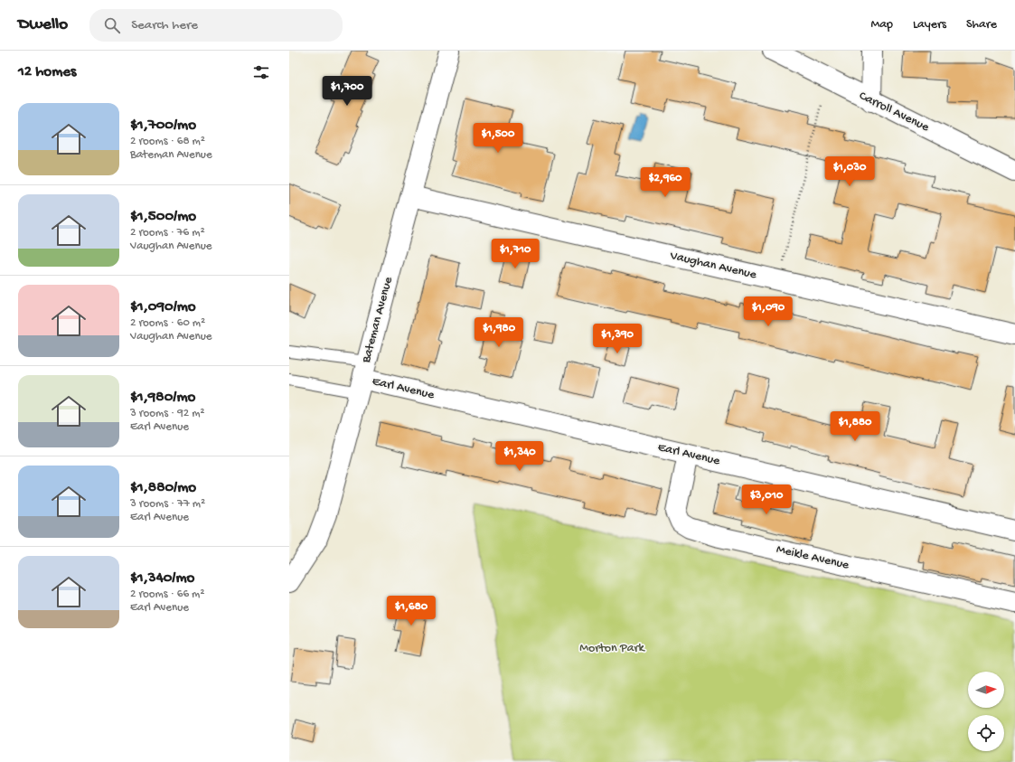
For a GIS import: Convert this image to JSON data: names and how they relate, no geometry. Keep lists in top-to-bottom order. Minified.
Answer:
{"streets":{"street":["Carroll Avenue","Vaughan Avenue","Bateman Avenue","Earl Avenue","Meikle Avenue"]},"crossings":[["Vaughan Avenue","Bateman Avenue"],["Bateman Avenue","Earl Avenue"],["Earl Avenue","Meikle Avenue"]],"parks":["Morton Park"],"north":"right","page":{"header":"Dwello","search":"Search here","nav":["Map","Layers","Share"],"heading":"12 homes","price":["$1,700","$1,500","$1,030","$2,960","$1,710","$1,090","$1,980","$1,390","$1,880","$1,340","$3,010","$1,680"],"list":[{"name":"$1,700/mo","note":"2 rooms · 68 m² · Bateman Avenue"},{"name":"$1,500/mo","note":"2 rooms · 76 m² · Vaughan Avenue"},{"name":"$1,090/mo","note":"2 rooms · 60 m² · Vaughan Avenue"},{"name":"$1,980/mo","note":"3 rooms · 92 m² · Earl Avenue"},{"name":"$1,880/mo","note":"3 rooms · 77 m² · Earl Avenue"},{"name":"$1,340/mo","note":"2 rooms · 66 m² · Earl Avenue"}]}}
